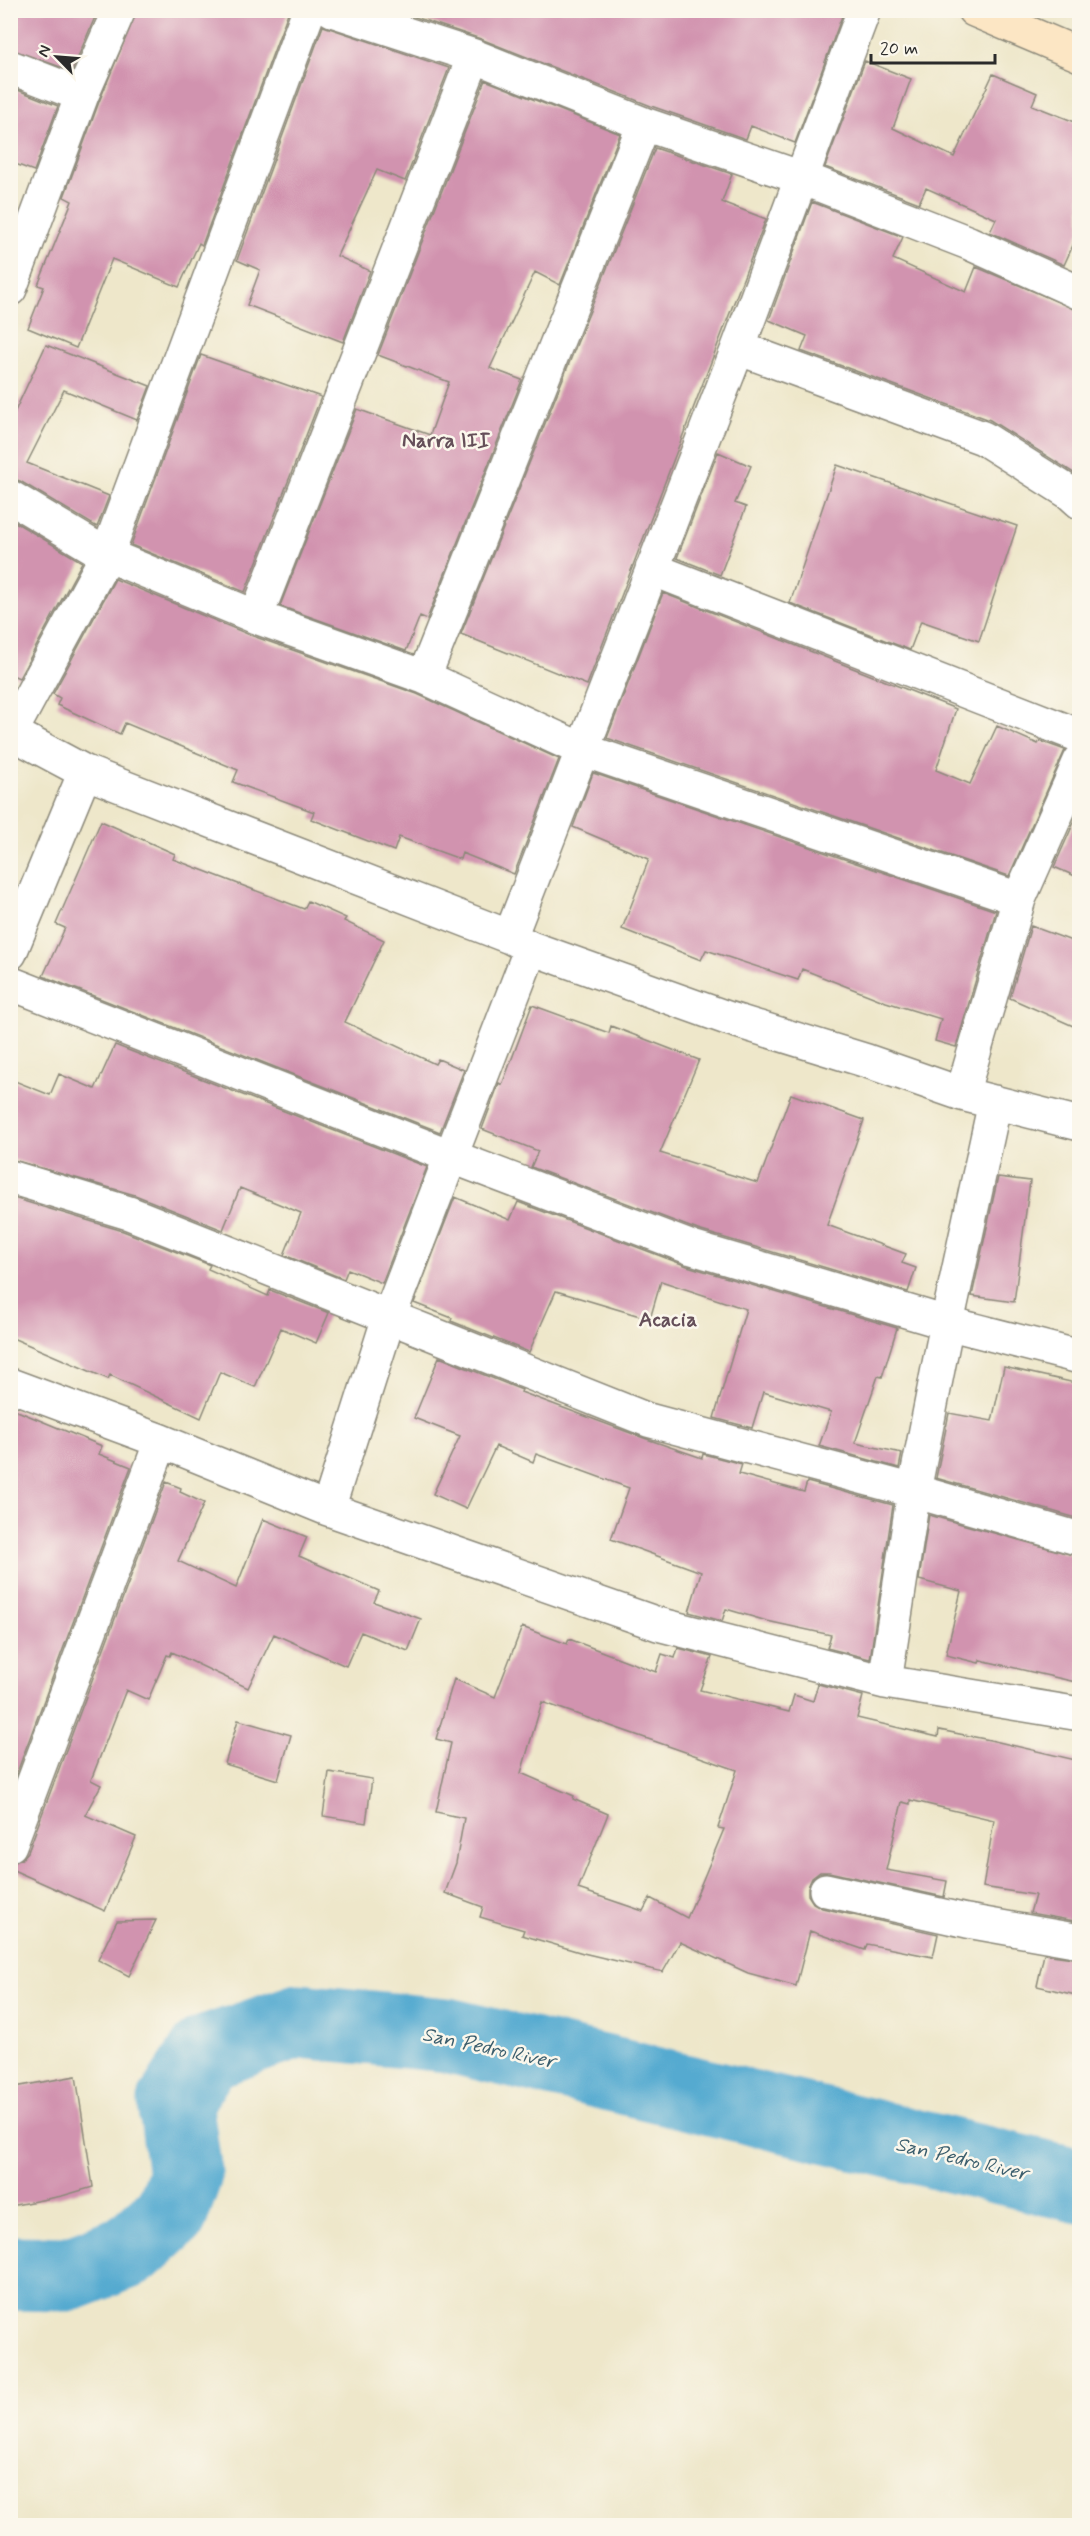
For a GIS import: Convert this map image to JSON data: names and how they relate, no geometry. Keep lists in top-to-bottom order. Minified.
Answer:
{"districts":["Narra III","Acacia"],"water":["San Pedro River"],"scale_bar":"20 m","north":"top left"}
